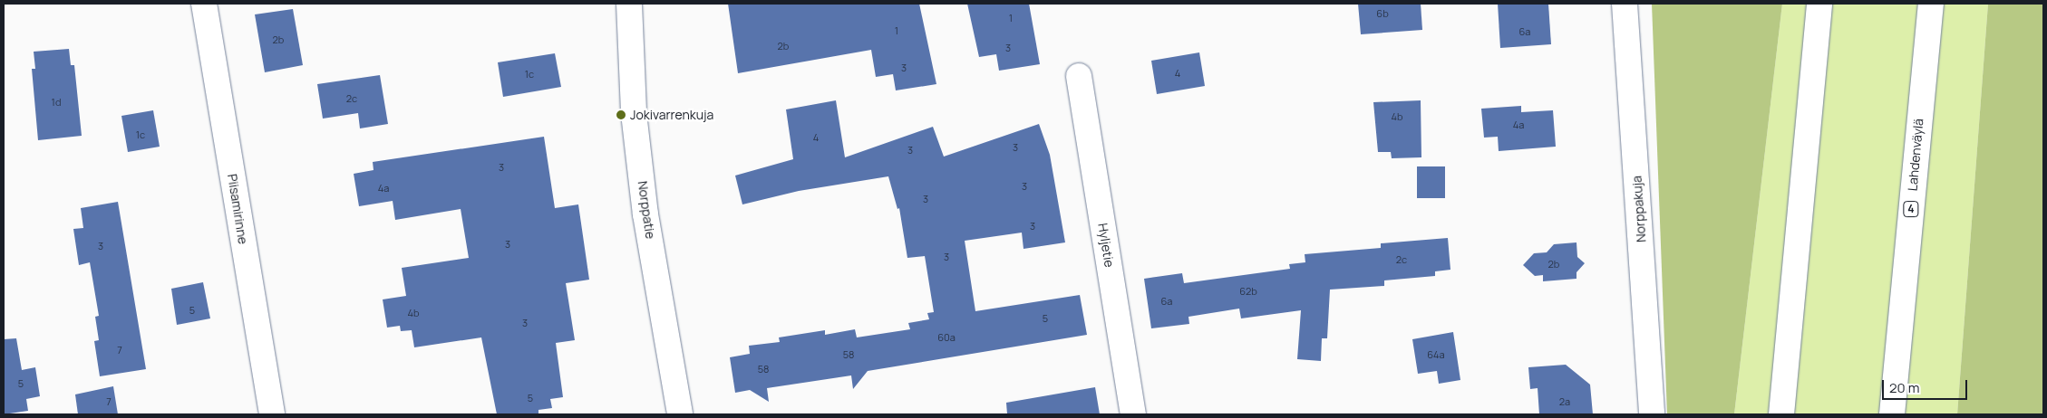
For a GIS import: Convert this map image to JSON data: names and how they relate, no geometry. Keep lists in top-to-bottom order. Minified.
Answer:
{"streets":{"main road":["Lahdenväylä","Piisamirinne","Norppakuja","4","Norppatie","Hyljetie"]},"places":["Jokivarrenkuja"],"house_numbers":["6b","1","1","6a","2b","2b","3","3","4","1c","2c","1d","4b","4a","1c","4","3","3","3","3","4a","3","3","3","3","3","2c","2b","62b","6a","5","4b","5","3","60a","7","58","64a","58","5","5","7","2a"],"scale_bar":"20 m"}
